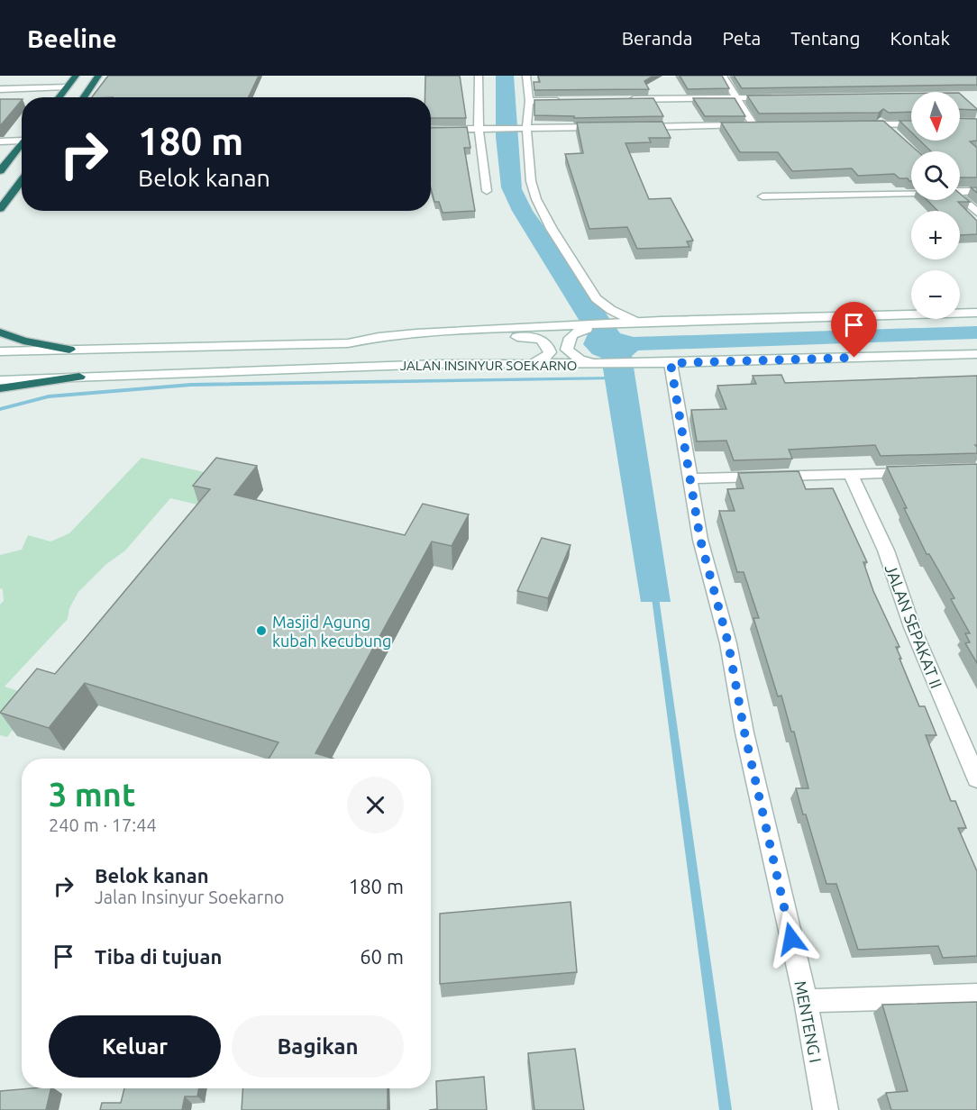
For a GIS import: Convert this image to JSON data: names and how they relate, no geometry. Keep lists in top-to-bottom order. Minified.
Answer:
{"streets":{"street":["JALAN INSINYUR SOEKARNO","JALAN SEPAKAT II","MENTENG I"]},"crossings":[["JALAN INSINYUR SOEKARNO","MENTENG I"]],"places":["Masjid Agung kubah kecubung"],"north":"bottom","page":{"header":"Beeline","nav":["Beranda","Peta","Tentang","Kontak"],"map_buttons":["+","−"],"turn":["180 m","Belok kanan"],"heading":["3 mnt","240 m · 17:44"],"list":[{"name":"Belok kanan","note":"Jalan Insinyur Soekarno","value":"180 m"},{"name":"Tiba di tujuan","value":"60 m"}],"buttons":["Keluar","Bagikan"]}}
